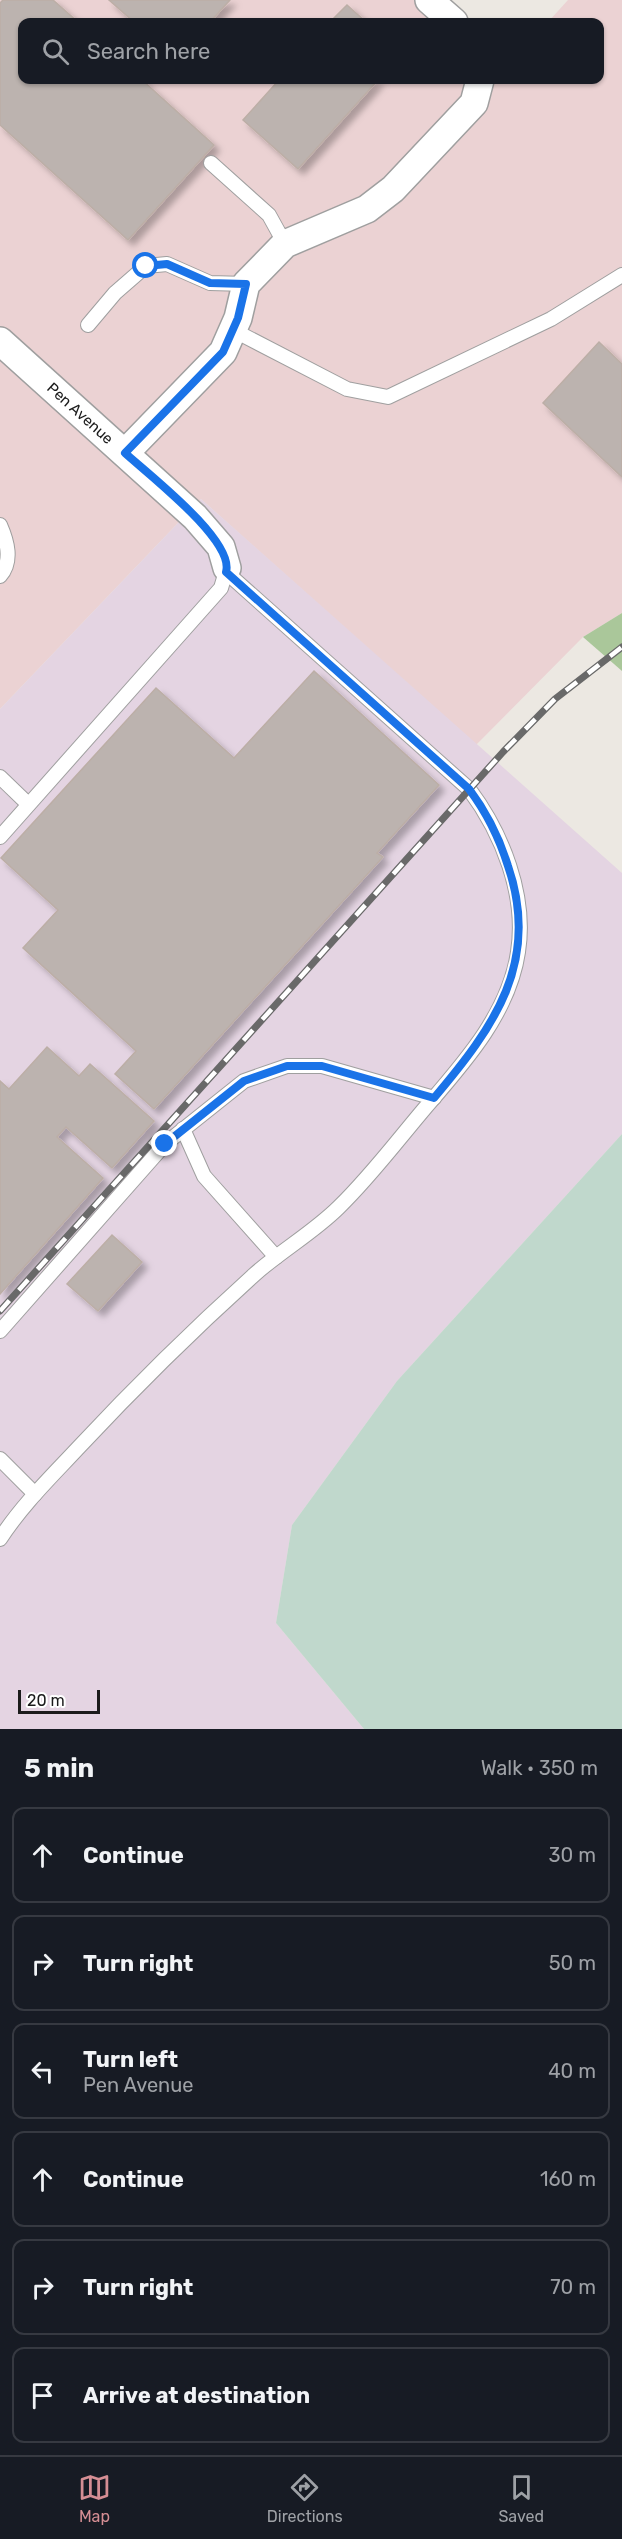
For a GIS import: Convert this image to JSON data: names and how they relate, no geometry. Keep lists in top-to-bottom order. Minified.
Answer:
{"streets":{"street":["Pen Avenue"]},"scale_bar":"20 m","page":{"search":"Search here","scale":"20 m","heading":["5 min","Walk · 350 m"],"list":[["Continue","30 m"],["Turn right","50 m"],["Turn left","Pen Avenue","40 m"],["Continue","160 m"],["Turn right","70 m"],"Arrive at destination"],"nav":["Map","Directions","Saved"]}}
